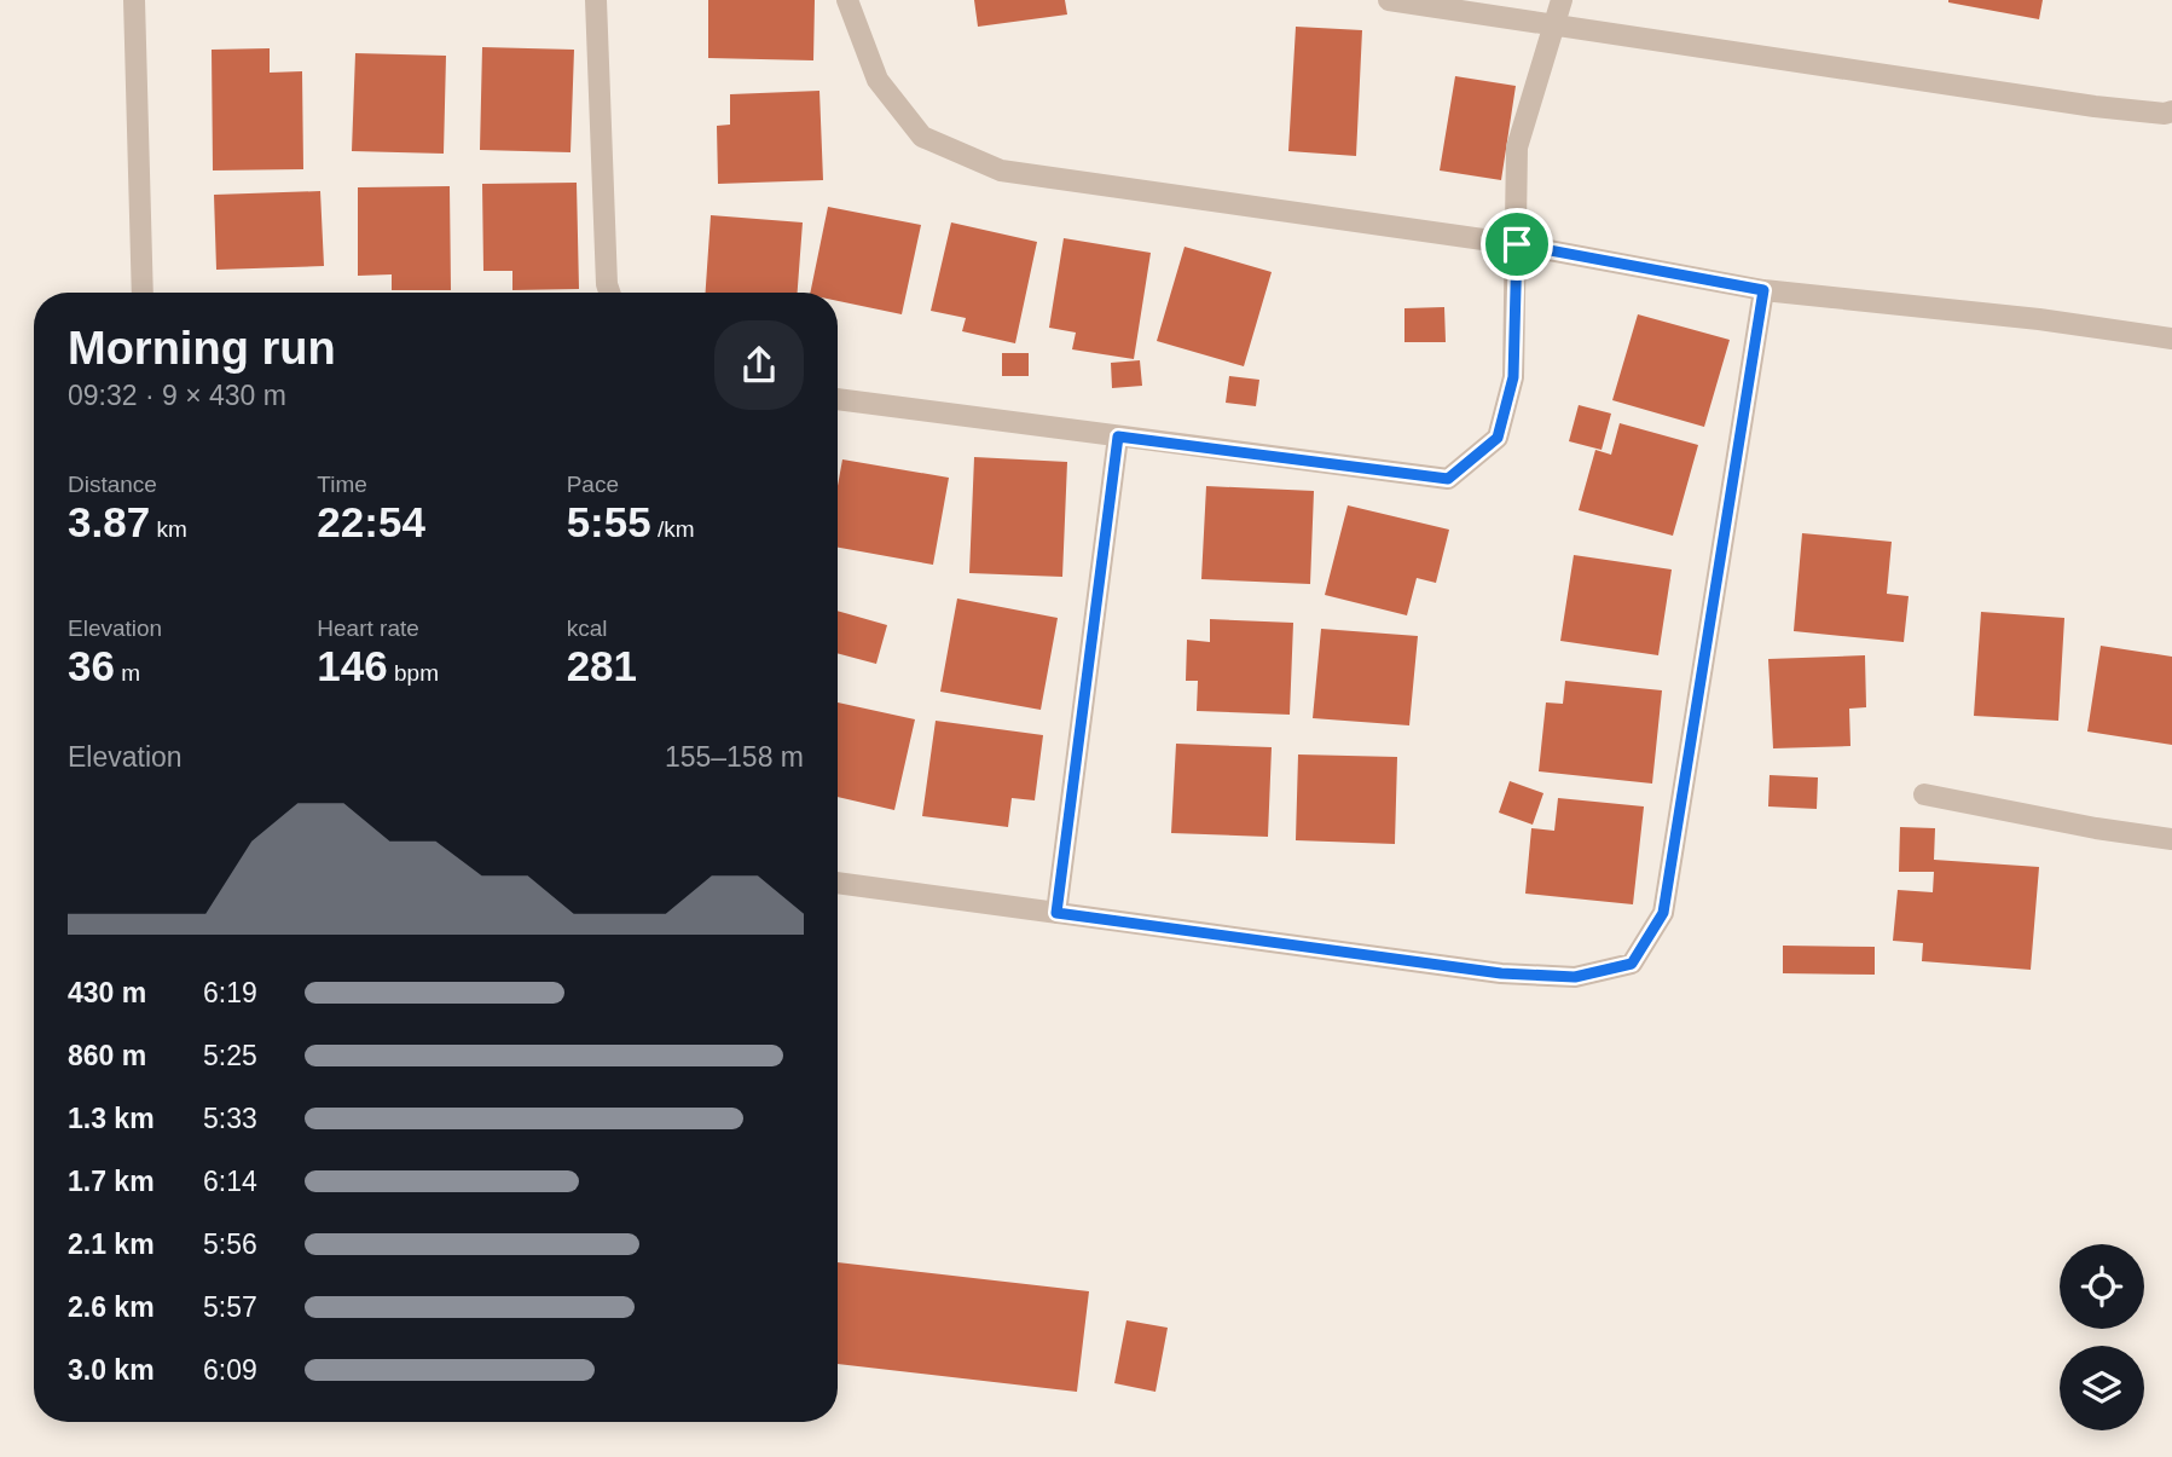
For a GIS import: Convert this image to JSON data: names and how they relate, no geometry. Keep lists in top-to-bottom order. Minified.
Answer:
{"page":{"heading":["Morning run","09:32 · 9 × 430 m"],"stats":[["Distance","3.87 km"],["Time","22:54"],["Pace","5:55 /km"],["Elevation","36 m"],["Heart rate","146 bpm"],["kcal","281"]],"chart":["Elevation","155–158 m"],"list":[{"name":"430 m","note":"6:19"},{"name":"860 m","note":"5:25"},{"name":"1.3 km","note":"5:33"},{"name":"1.7 km","note":"6:14"},{"name":"2.1 km","note":"5:56"},{"name":"2.6 km","note":"5:57"},{"name":"3.0 km","note":"6:09"}]}}
